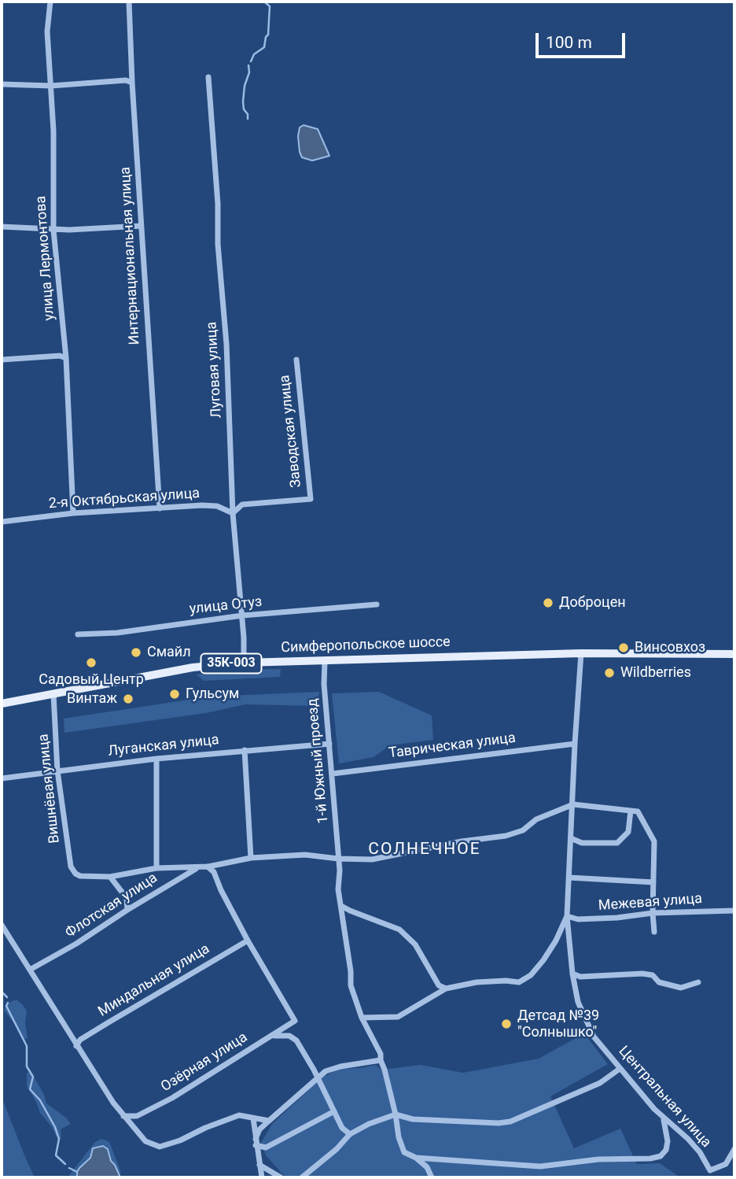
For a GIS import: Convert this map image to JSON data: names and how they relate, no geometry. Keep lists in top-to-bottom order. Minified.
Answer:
{"streets":{"main road":["Симферопольское шоссе","35К-003"],"street":["Интернациональная улица","улица Лермонтова","Луговая улица","Заводская улица","2-я Октябрьская улица","улица Отуз","Луганская улица","Таврическая улица","1-й Южный проезд","Вишнёвая улица","Межевая улица","Флотская улица","Миндальная улица","Озёрная улица","Центральная улица"]},"crossings":[["Интернациональная улица","2-я Октябрьская улица"],["улица Лермонтова","2-я Октябрьская улица"],["Луговая улица","Заводская улица"],["Луговая улица","2-я Октябрьская улица"],["Луговая улица","улица Отуз"],["Луговая улица","Симферопольское шоссе"],["Заводская улица","2-я Октябрьская улица"],["Симферопольское шоссе","1-й Южный проезд"],["Симферопольское шоссе","Вишнёвая улица"],["Симферопольское шоссе","Центральная улица"],["Луганская улица","1-й Южный проезд"],["Луганская улица","Вишнёвая улица"],["Таврическая улица","1-й Южный проезд"],["Таврическая улица","Центральная улица"],["1-й Южный проезд","Центральная улица"],["Межевая улица","Центральная улица"],["Миндальная улица","Озёрная улица"]],"districts":["СОЛНЕЧНОЕ"],"places":["Доброцен","Винсовхоз","Смайл","Садовый Центр","Wildberries","Гульсум","Винтаж","Детсад №39 \"Солнышко\""],"scale_bar":"100 m"}
